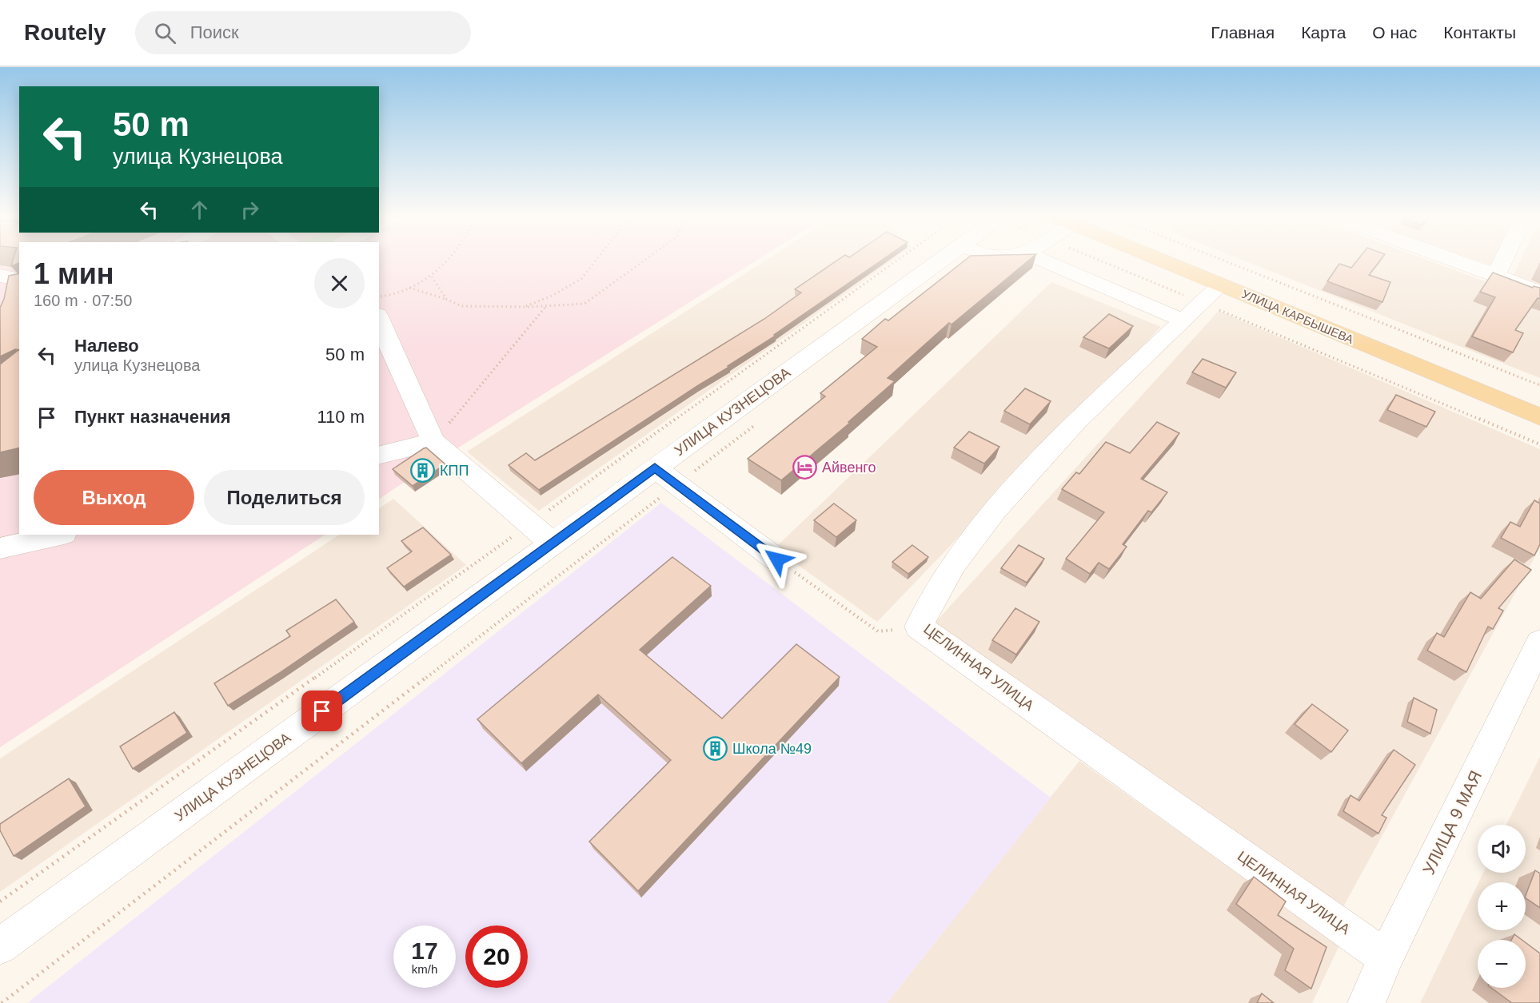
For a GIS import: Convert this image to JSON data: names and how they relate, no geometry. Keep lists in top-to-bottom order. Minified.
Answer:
{"streets":{"main road":["УЛИЦА КАРБЫШЕВА"],"street":["УЛИЦА КУЗНЕЦОВА","ЦЕЛИННАЯ УЛИЦА","УЛИЦА 9 МАЯ"]},"crossings":[["УЛИЦА КАРБЫШЕВА","ЦЕЛИННАЯ УЛИЦА"],["ЦЕЛИННАЯ УЛИЦА","УЛИЦА 9 МАЯ"]],"places":{"hotel":["Айвенго"],"building":["КПП","Школа №49"]},"page":{"header":"Routely","search":"Поиск","nav":["Главная","Карта","О нас","Контакты"],"turn":["50 m","улица Кузнецова"],"heading":["1 мин","160 m · 07:50"],"list":[{"name":"Налево","note":"улица Кузнецова","value":"50 m"},{"name":"Пункт назначения","value":"110 m"}],"buttons":["Выход","Поделиться"],"map_buttons":["+","−"],"speed":"17 km/h","limit":"20"}}
